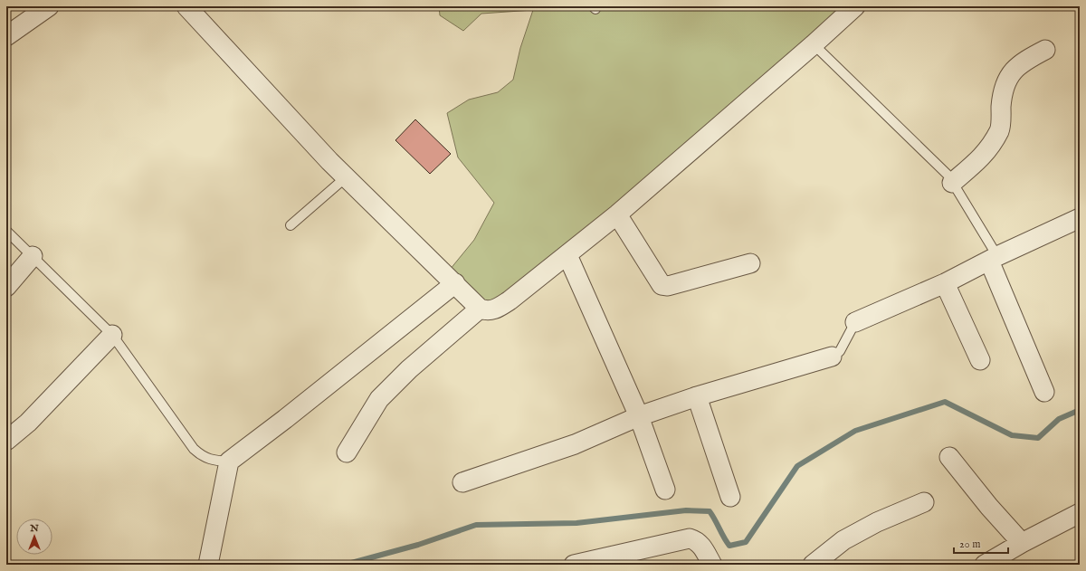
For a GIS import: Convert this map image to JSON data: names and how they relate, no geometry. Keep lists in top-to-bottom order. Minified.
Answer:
{"scale_bar":"20 m","north":"top"}
